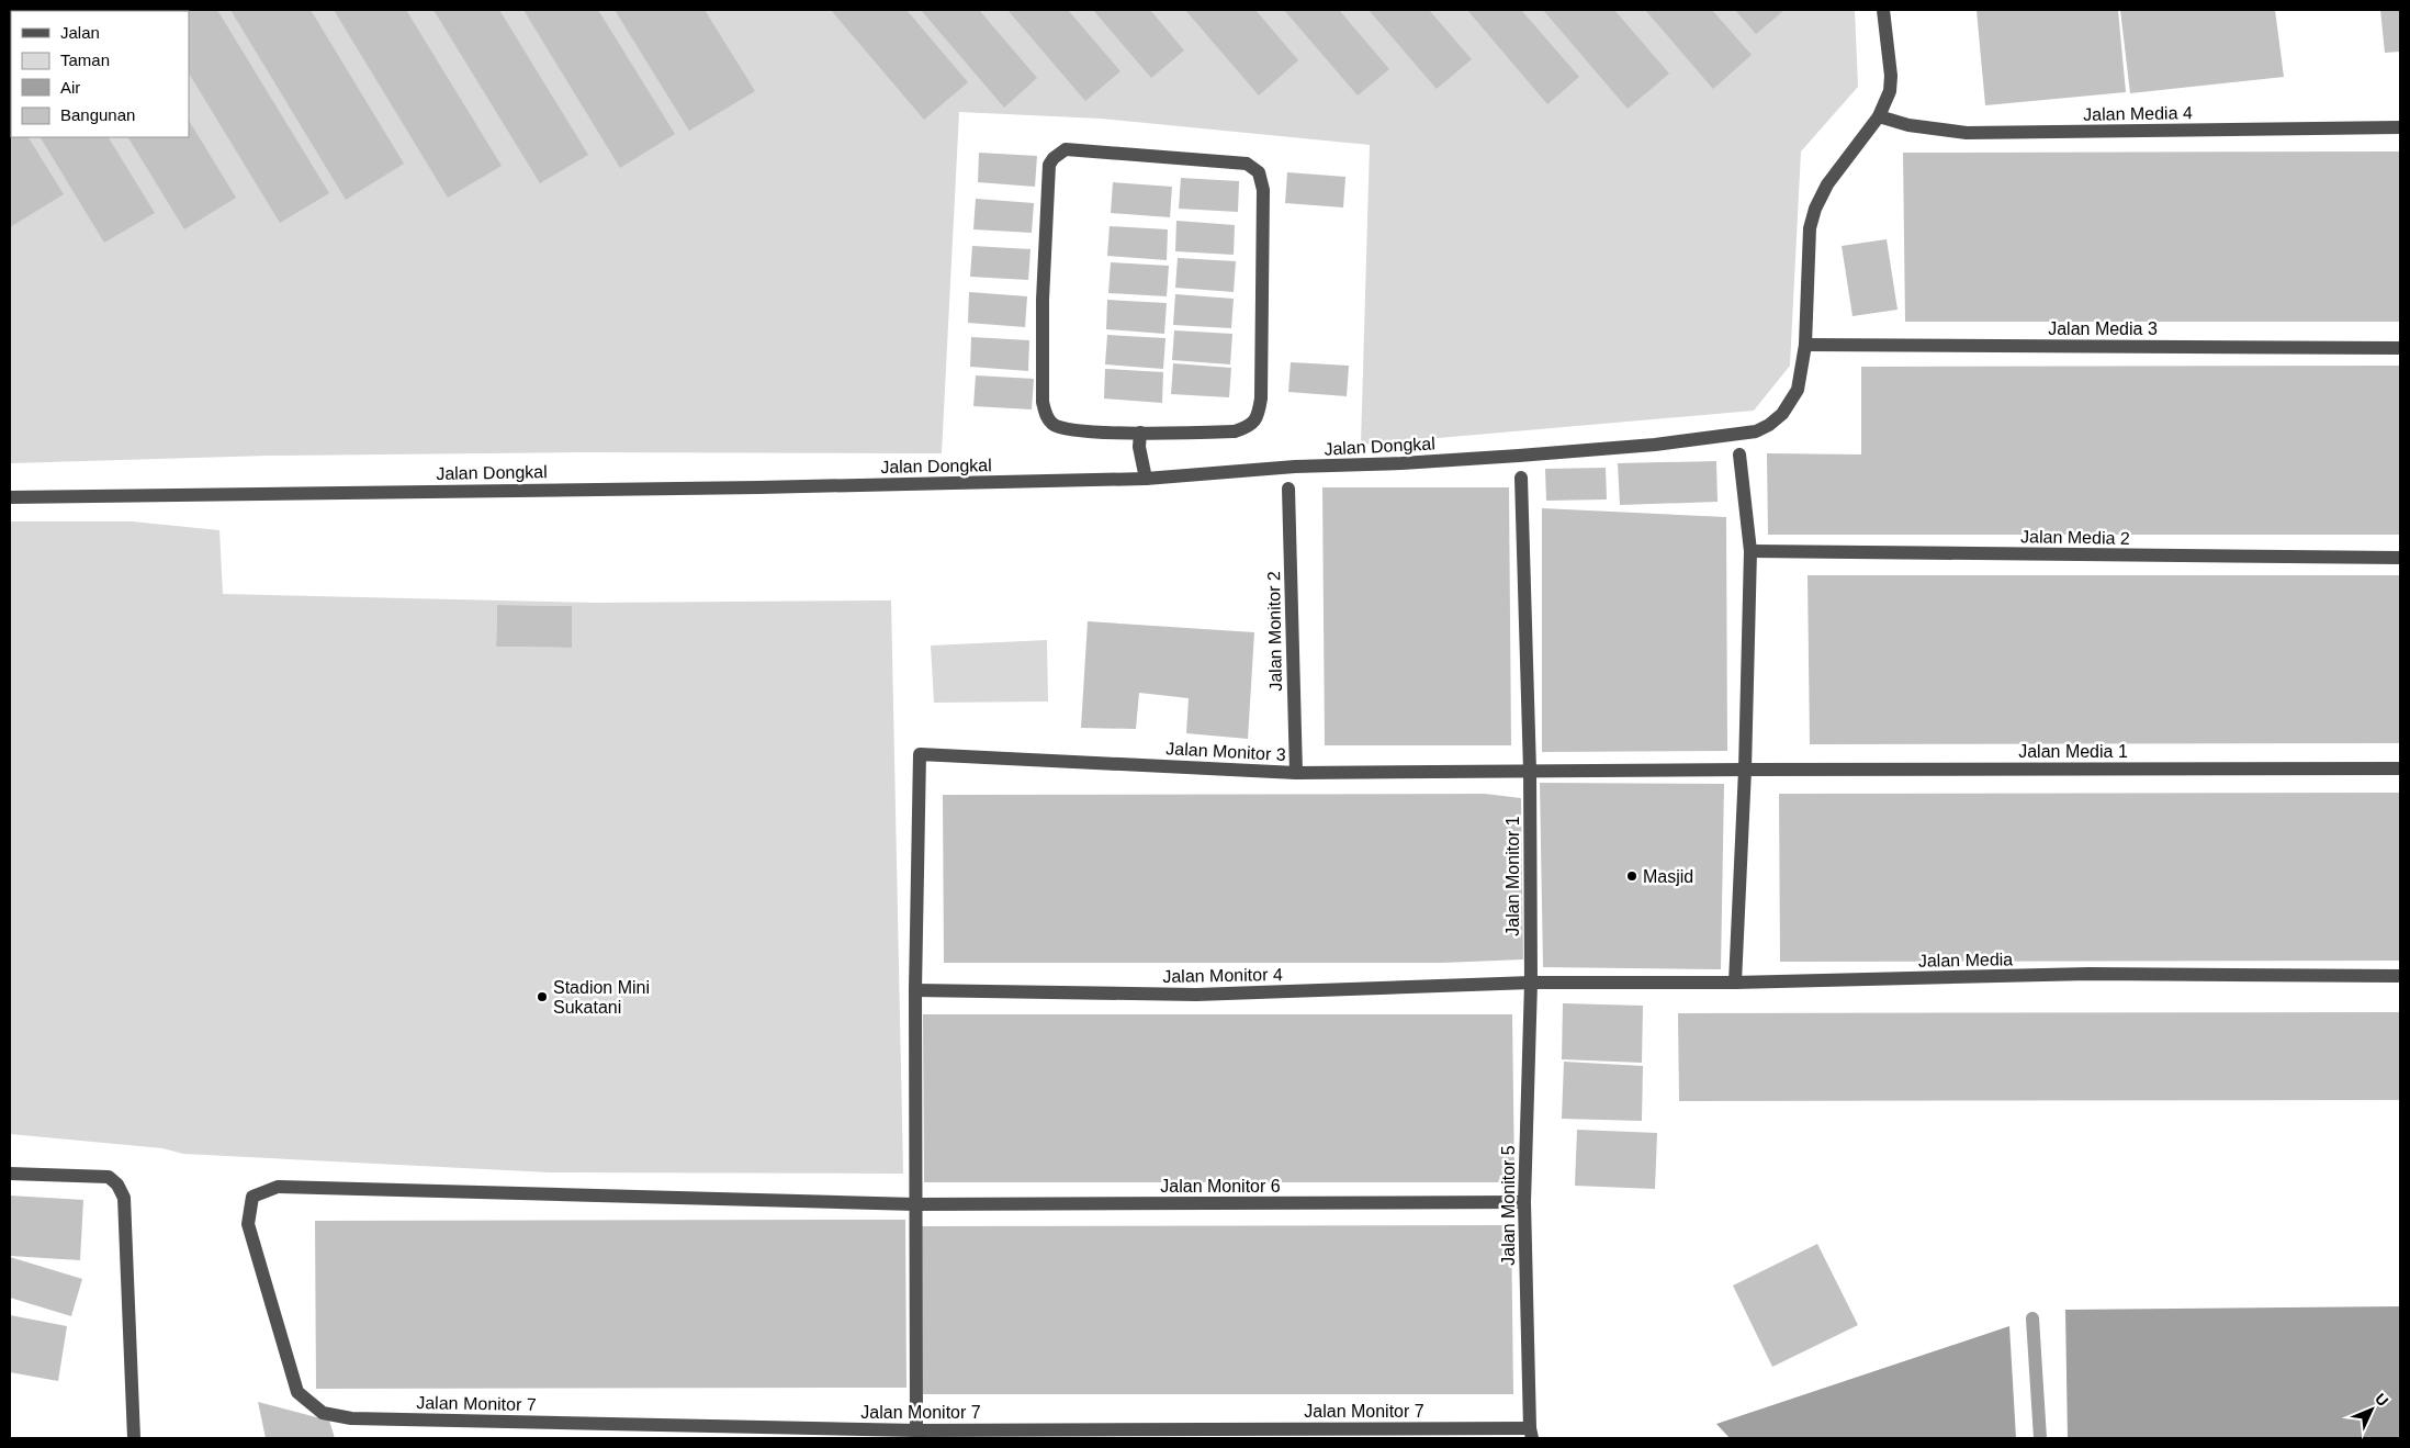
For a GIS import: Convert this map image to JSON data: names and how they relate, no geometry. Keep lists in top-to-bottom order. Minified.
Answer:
{"streets":{"street":["Jalan Media 4","Jalan Media 3","Jalan Dongkal","Jalan Media 2","Jalan Monitor 2","Jalan Monitor 3","Jalan Media 1","Jalan Monitor 1","Jalan Media","Jalan Monitor 4","Jalan Monitor 6","Jalan Monitor 5","Jalan Monitor 7"]},"crossings":[["Jalan Media 4","Jalan Dongkal"],["Jalan Media 3","Jalan Dongkal"],["Jalan Monitor 2","Jalan Monitor 3"],["Jalan Monitor 3","Jalan Media 1"],["Jalan Monitor 3","Jalan Monitor 1"],["Jalan Monitor 3","Jalan Monitor 4"],["Jalan Media 1","Jalan Monitor 1"],["Jalan Monitor 1","Jalan Media"],["Jalan Monitor 1","Jalan Monitor 4"],["Jalan Monitor 1","Jalan Monitor 5"],["Jalan Media","Jalan Monitor 4"],["Jalan Media","Jalan Monitor 5"],["Jalan Monitor 4","Jalan Monitor 5"],["Jalan Monitor 6","Jalan Monitor 5"],["Jalan Monitor 6","Jalan Monitor 7"],["Jalan Monitor 5","Jalan Monitor 7"]],"places":["Masjid","Stadion Mini Sukatani"],"legend":["Jalan","Taman","Air","Bangunan"],"north":"top right"}
